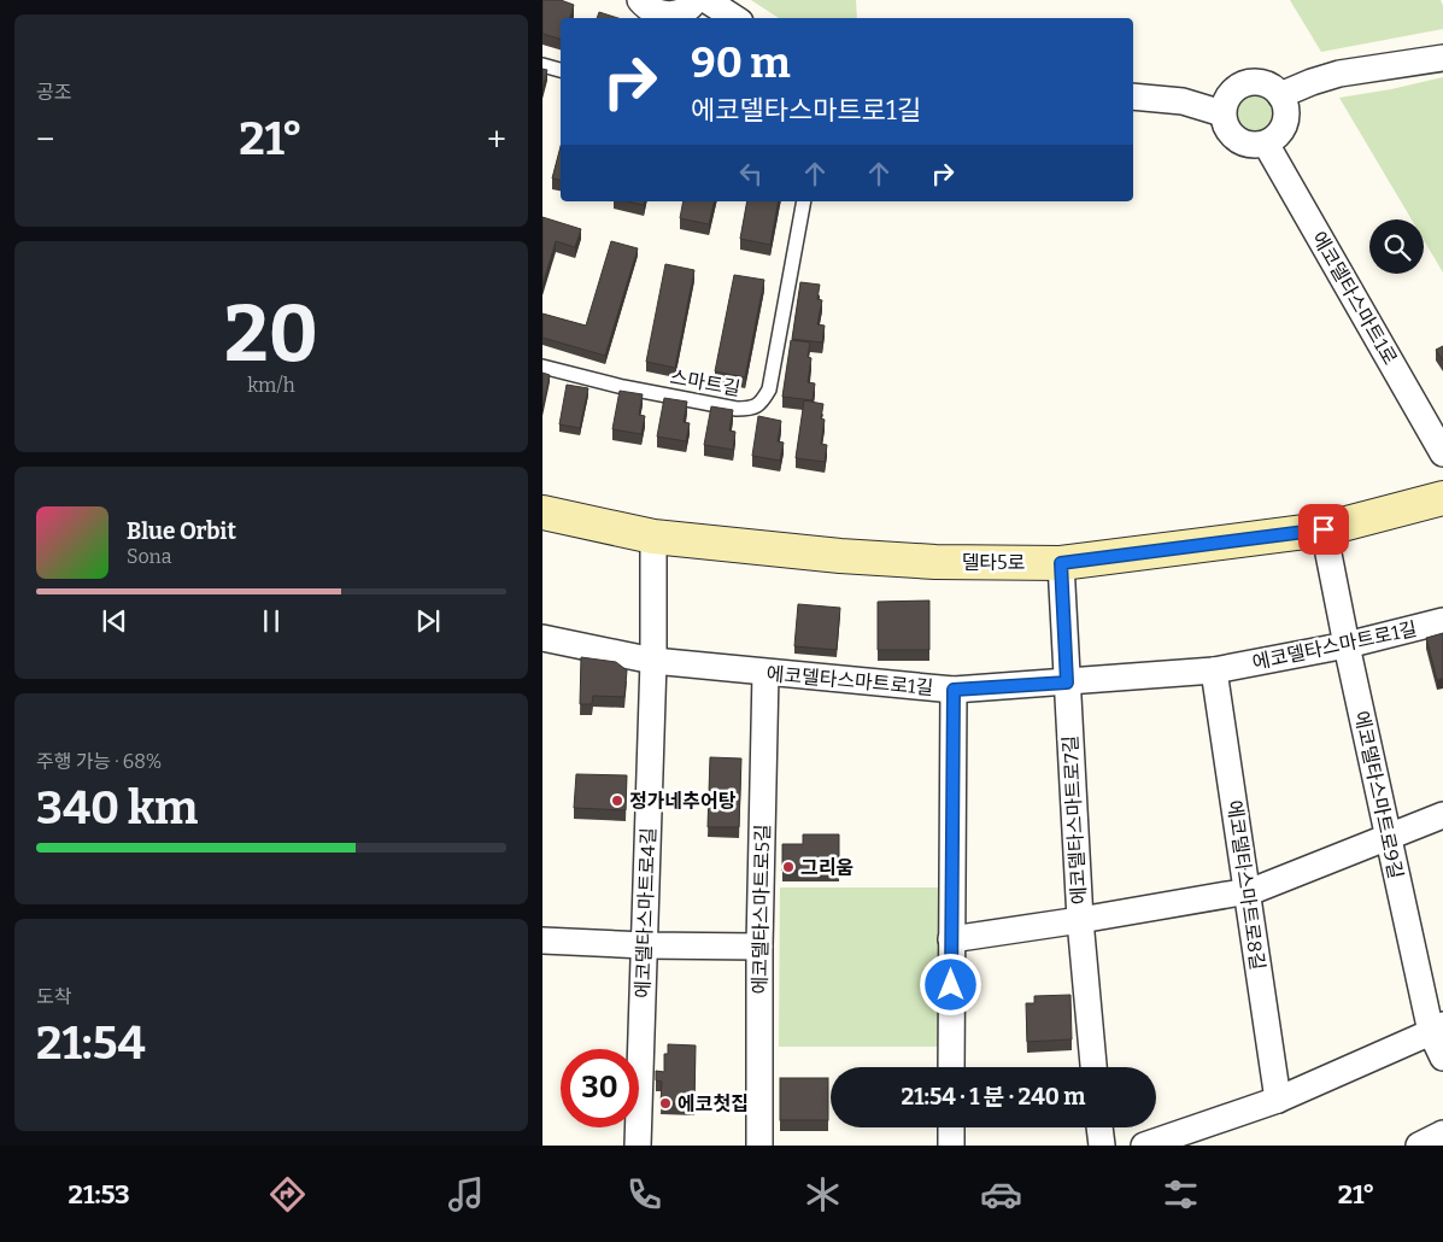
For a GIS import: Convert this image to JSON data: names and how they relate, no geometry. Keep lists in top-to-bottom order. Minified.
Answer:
{"streets":{"street":["에코델타스마트1로","델타5로","에코델타스마트로1길","에코델타스마트로9길","에코델타스마트로7길","에코델타스마트로8길","에코델타스마트로5길","에코델타스마트로4길"],"lane":["스마트길"]},"crossings":[["델타5로","에코델타스마트로9길"],["델타5로","에코델타스마트로7길"],["델타5로","에코델타스마트로4길"],["에코델타스마트로1길","에코델타스마트로9길"],["에코델타스마트로1길","에코델타스마트로7길"],["에코델타스마트로1길","에코델타스마트로8길"],["에코델타스마트로1길","에코델타스마트로5길"],["에코델타스마트로1길","에코델타스마트로4길"]],"places":["정가네추어탕","그리움","에코첫집"],"page":{"tile":["공조",["20","km/h"],["주행 가능 · 68%","340 km"],["도착","21:54"]],"turn":["90 m","에코델타스마트로1길"],"heat":["−","21°","+"],"song":["Blue Orbit","Sona"],"limit":"30","trip":"21:54 · 1 분 · 240 m","tabs":["21:53","21°"]}}
